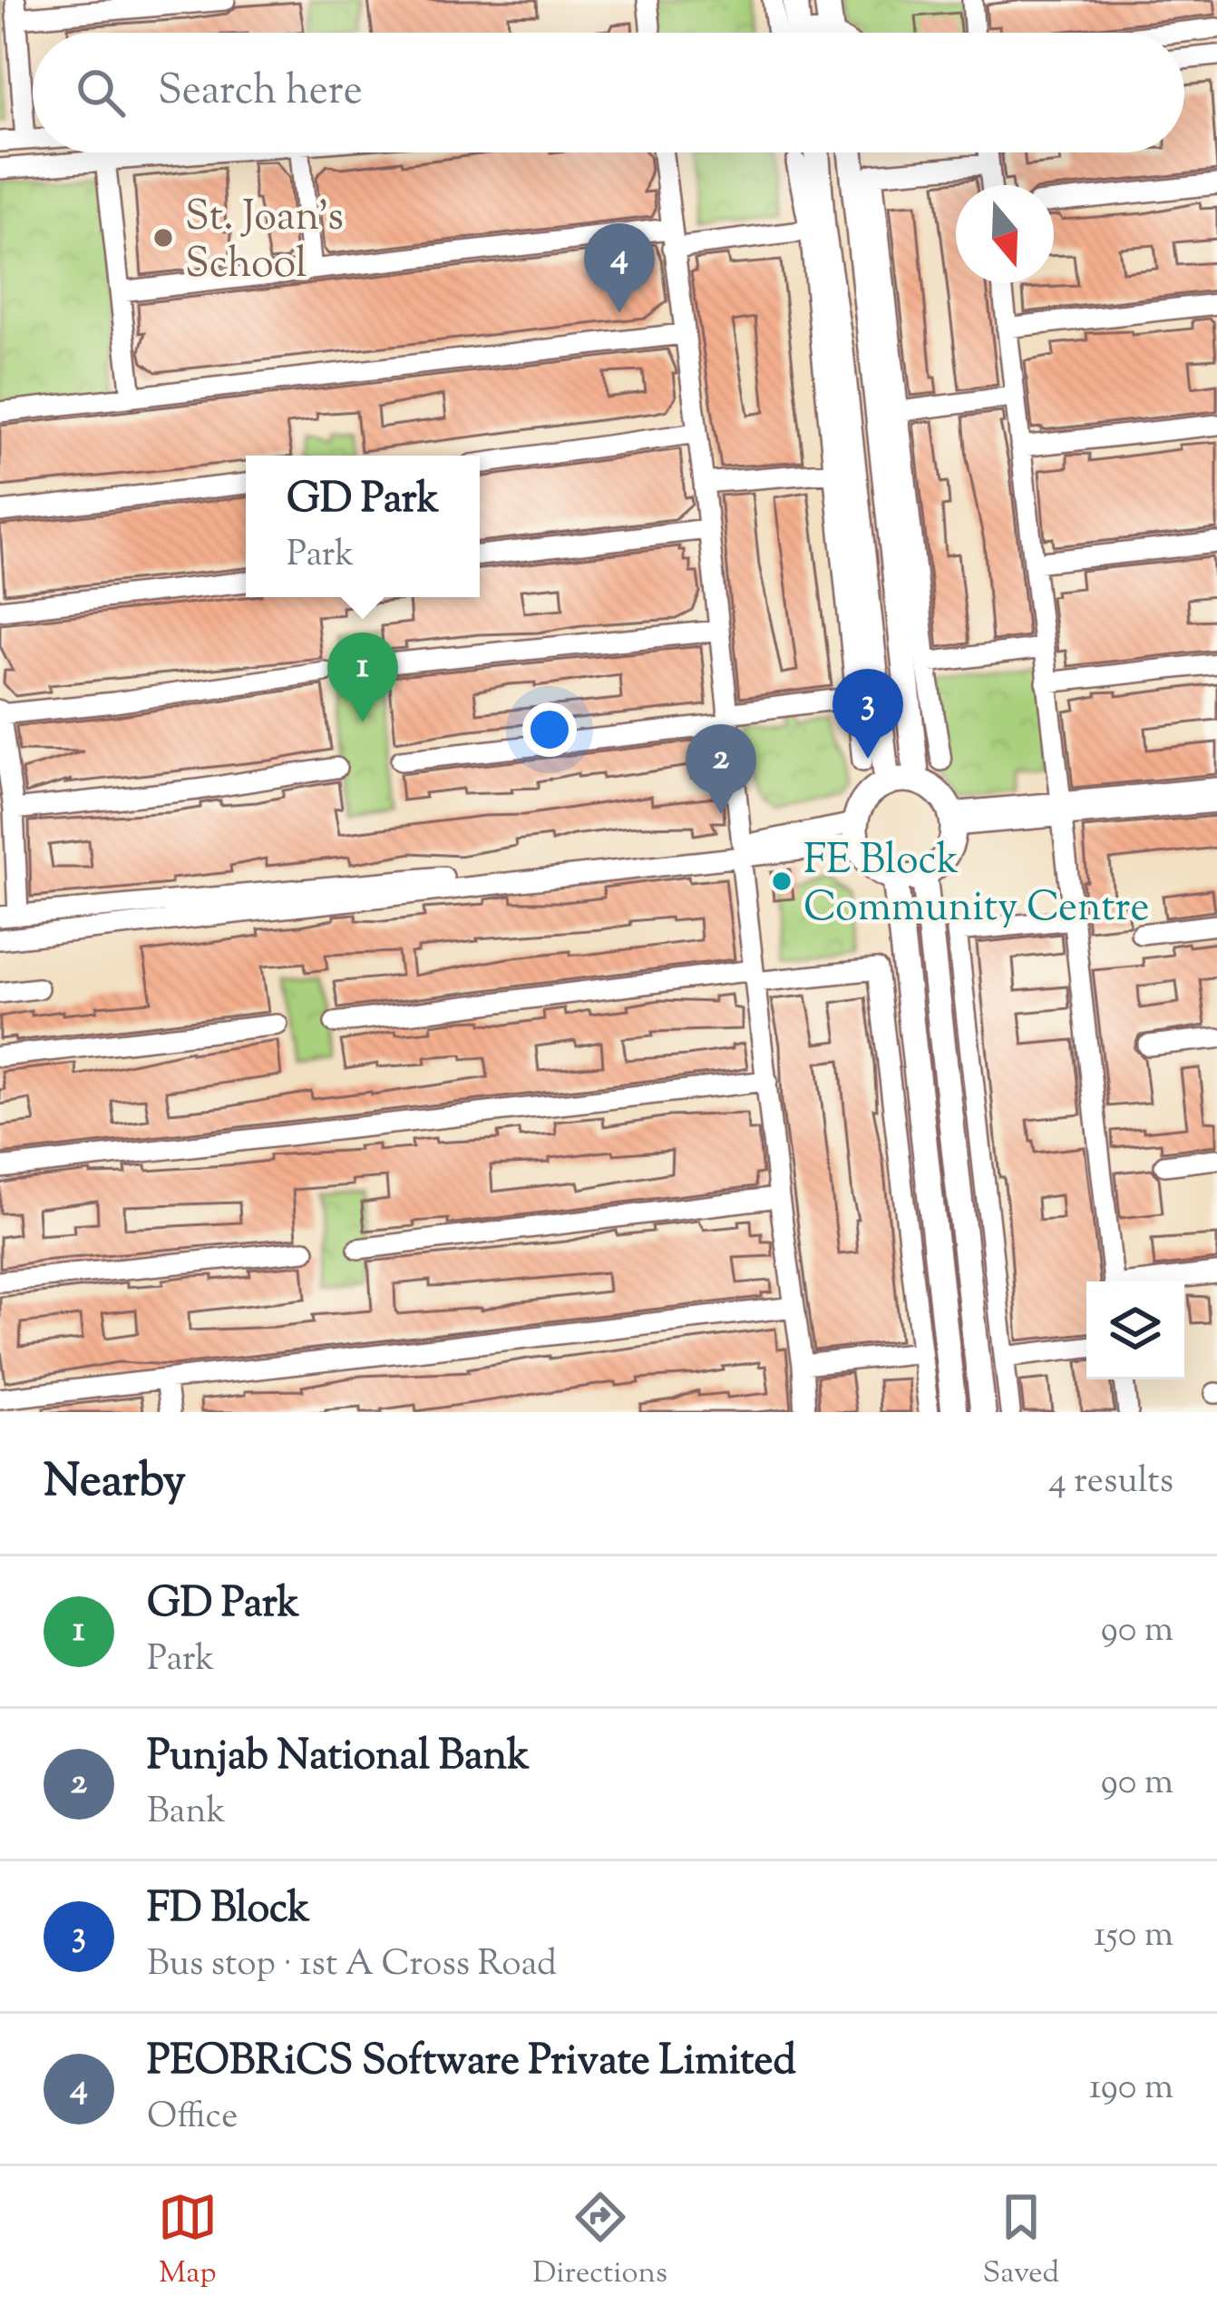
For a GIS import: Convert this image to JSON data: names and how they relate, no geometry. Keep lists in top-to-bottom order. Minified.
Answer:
{"places":["St. Joan's School","FE Block Community Centre"],"north":"bottom","page":{"search":"Search here","pins":["4","1","3","2"],"popup":["GD Park","Park"],"heading":["Nearby","4 results"],"list":[{"mark":"1","name":"GD Park","note":"Park","value":"90 m"},{"mark":"2","name":"Punjab National Bank","note":"Bank","value":"90 m"},{"mark":"3","name":"FD Block","note":"Bus stop · 1st A Cross Road","value":"150 m"},{"mark":"4","name":"PEOBRiCS Software Private Limited","note":"Office","value":"190 m"}],"nav":["Map","Directions","Saved"]}}
